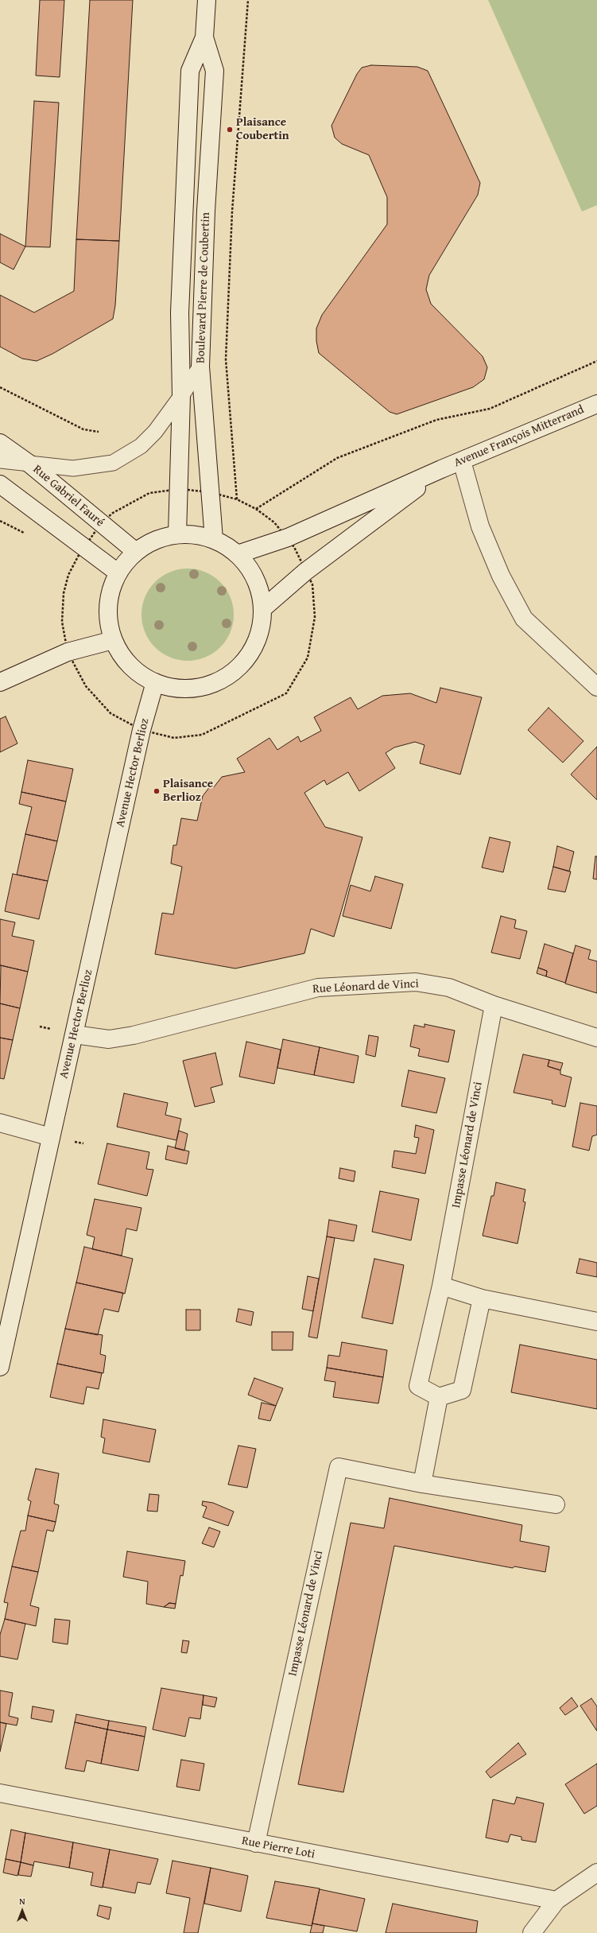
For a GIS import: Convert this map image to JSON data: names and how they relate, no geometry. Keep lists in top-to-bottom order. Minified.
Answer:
{"streets":{"street":["Boulevard Pierre de Coubertin","Avenue François Mitterrand","Rue Gabriel Fauré","Avenue Hector Berlioz","Rue Léonard de Vinci","Impasse Léonard de Vinci","Rue Pierre Loti"]},"crossings":[["Avenue Hector Berlioz","Rue Léonard de Vinci"],["Rue Léonard de Vinci","Impasse Léonard de Vinci"],["Impasse Léonard de Vinci","Rue Pierre Loti"]],"places":["Plaisance Coubertin","Plaisance Berlioz"],"north":"top"}
